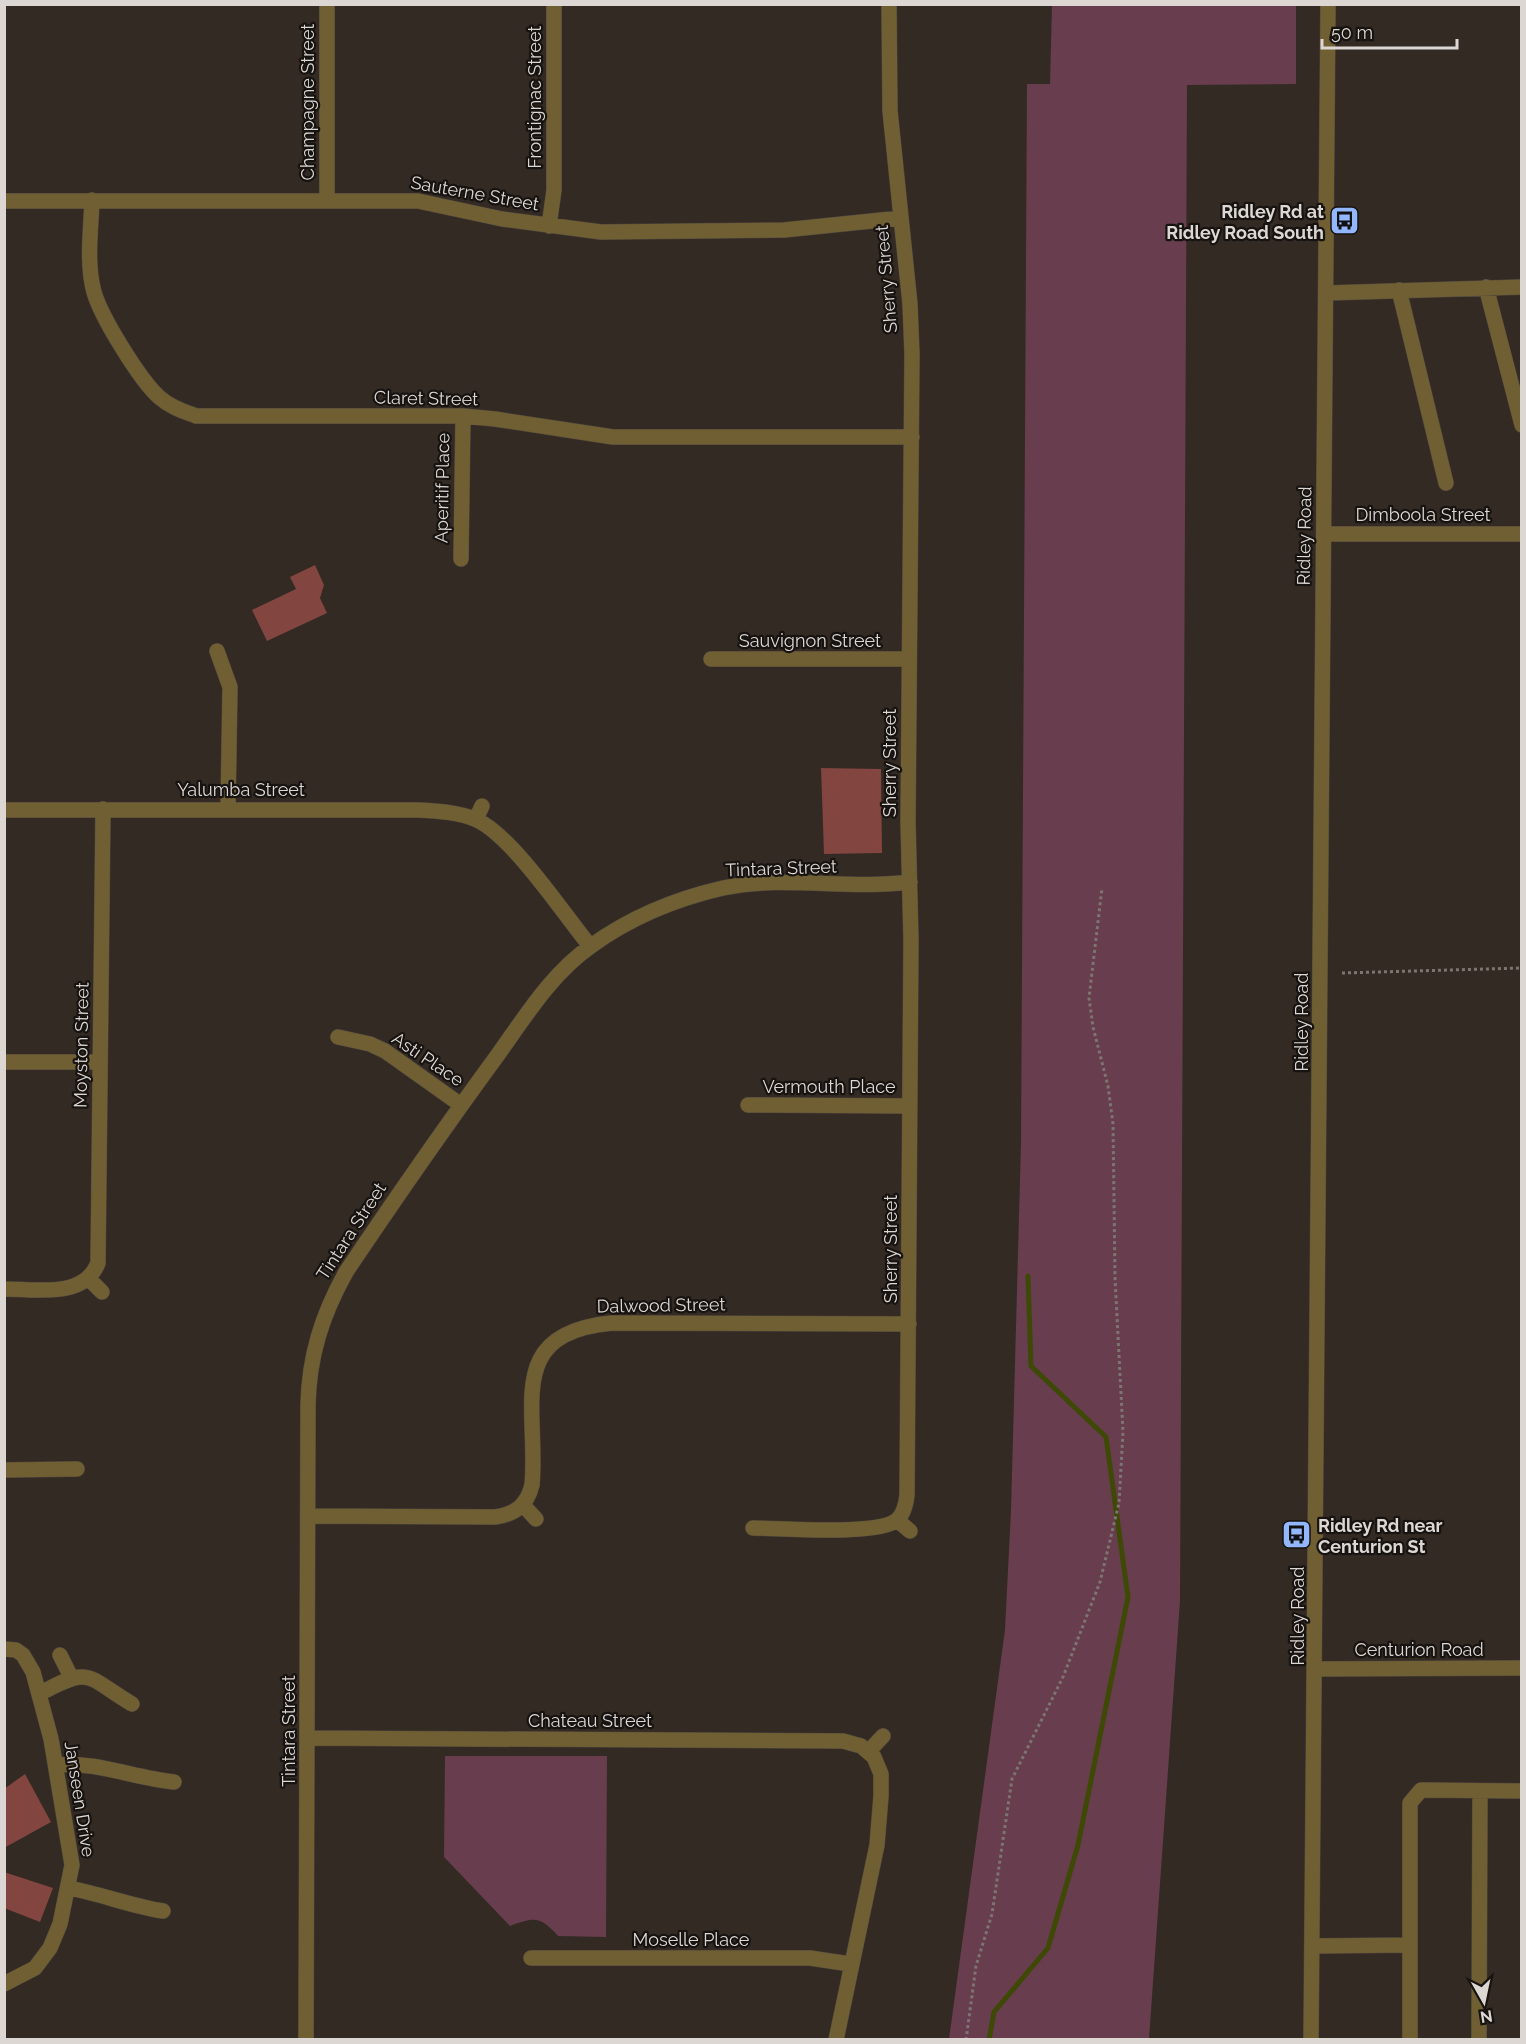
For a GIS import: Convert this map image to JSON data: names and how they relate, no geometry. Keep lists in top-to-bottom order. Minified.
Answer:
{"streets":{"street":["Frontignac Street","Champagne Street","Sauterne Street","Sherry Street","Claret Street","Aperitif Place","Dimboola Street","Ridley Road","Sauvignon Street","Yalumba Street","Tintara Street","Moyston Street","Asti Place","Vermouth Place","Dalwood Street","Centurion Road","Chateau Street","Janseen Drive","Moselle Place"]},"crossings":[["Frontignac Street","Sauterne Street"],["Champagne Street","Sauterne Street"],["Sauterne Street","Sherry Street"],["Sauterne Street","Claret Street"],["Sherry Street","Claret Street"],["Sherry Street","Sauvignon Street"],["Sherry Street","Tintara Street"],["Sherry Street","Vermouth Place"],["Sherry Street","Dalwood Street"],["Claret Street","Aperitif Place"],["Dimboola Street","Ridley Road"],["Ridley Road","Centurion Road"],["Yalumba Street","Tintara Street"],["Yalumba Street","Moyston Street"],["Tintara Street","Asti Place"],["Tintara Street","Chateau Street"]],"places":{"bus stop":["Ridley Rd at Ridley Road South","Ridley Rd near Centurion St"]},"scale_bar":"50 m","north":"bottom"}
